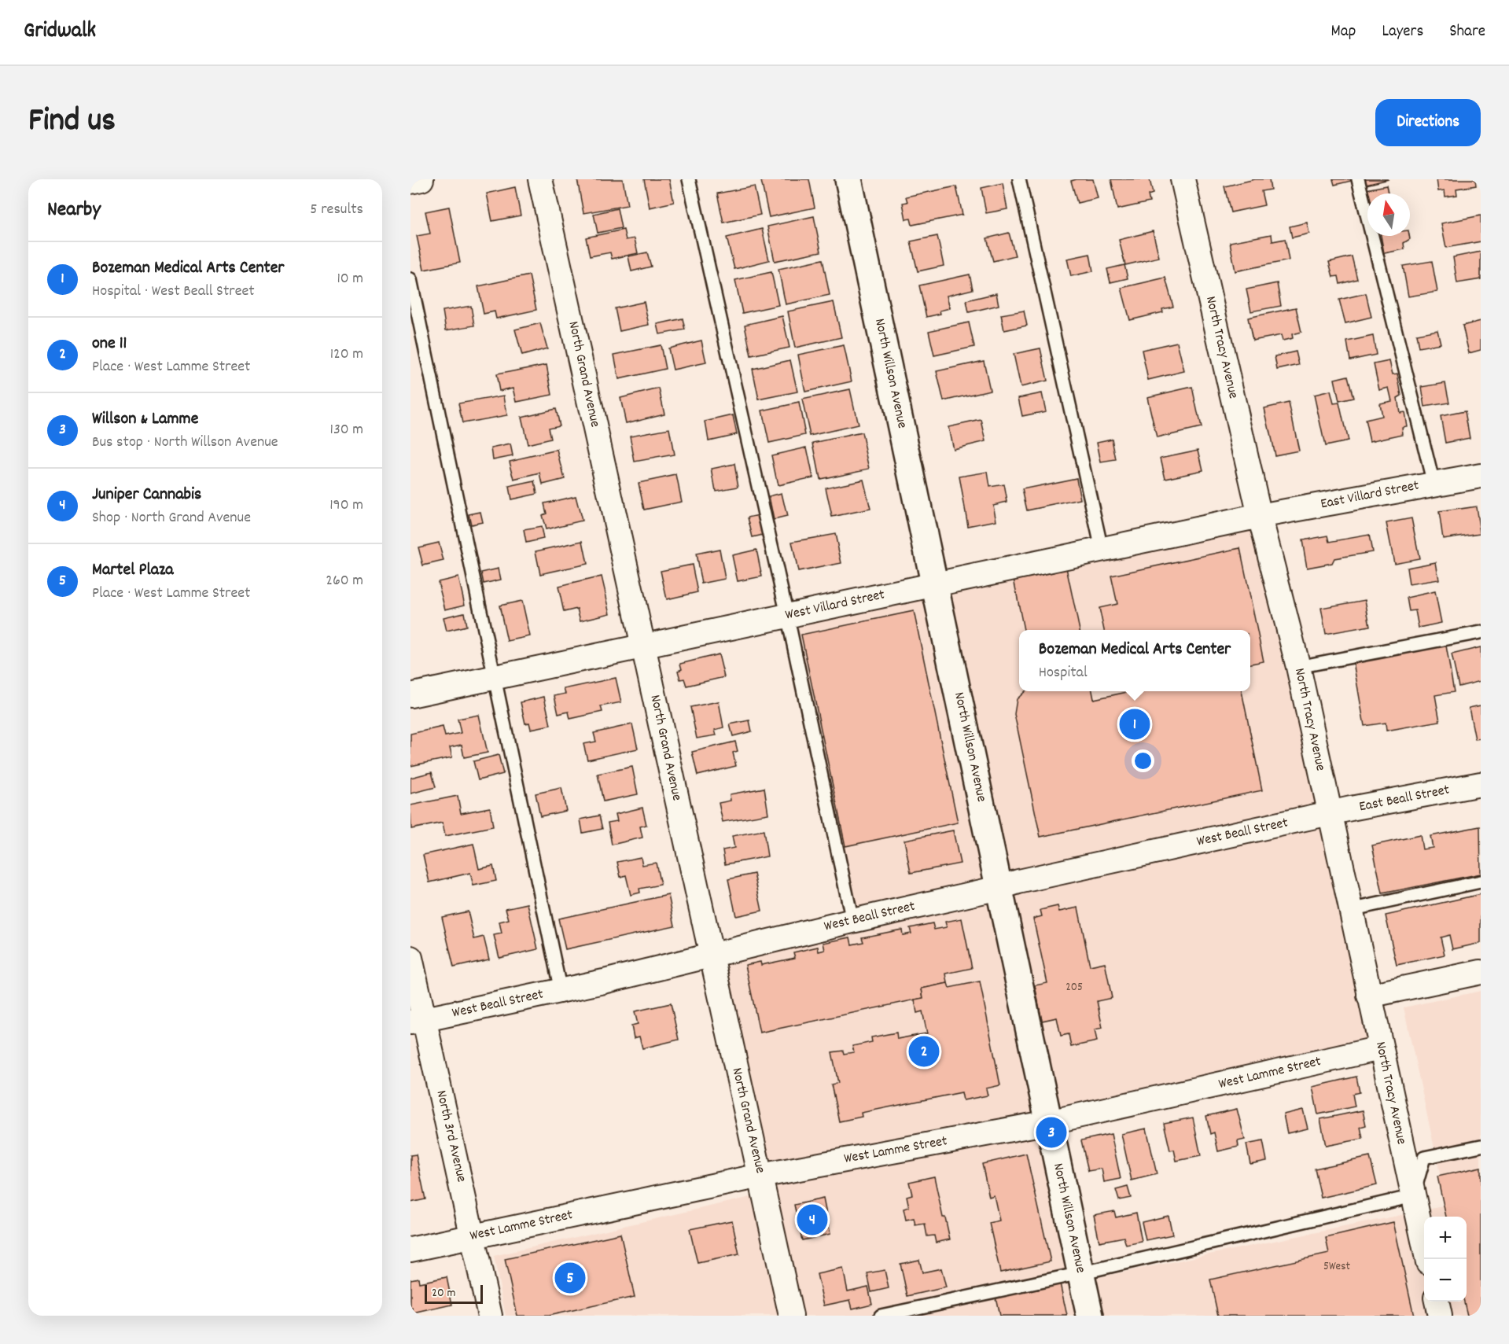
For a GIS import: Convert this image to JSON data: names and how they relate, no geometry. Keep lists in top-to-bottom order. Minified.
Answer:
{"streets":{"street":["North Tracy Avenue","North Willson Avenue","North Grand Avenue","East Villard Street","West Villard Street","East Beall Street","West Beall Street","West Lamme Street","North 3rd Avenue"]},"crossings":[["North Tracy Avenue","East Villard Street"],["North Tracy Avenue","West Villard Street"],["North Tracy Avenue","East Beall Street"],["North Tracy Avenue","West Beall Street"],["North Tracy Avenue","West Lamme Street"],["North Willson Avenue","West Villard Street"],["North Willson Avenue","West Beall Street"],["North Willson Avenue","West Lamme Street"],["North Grand Avenue","West Villard Street"],["North Grand Avenue","West Beall Street"],["North Grand Avenue","West Lamme Street"],["East Villard Street","West Villard Street"],["East Beall Street","West Beall Street"],["West Beall Street","North 3rd Avenue"],["West Lamme Street","North 3rd Avenue"]],"house_numbers":["205","5West"],"scale_bar":"20 m","north":"top","page":{"header":"Gridwalk","nav":["Map","Layers","Share"],"title":"Find us","buttons":"Directions","heading":["Nearby","5 results"],"list":[{"mark":"1","name":"Bozeman Medical Arts Center","note":"Hospital · West Beall Street","value":"10 m"},{"mark":"2","name":"one 11","note":"Place · West Lamme Street","value":"120 m"},{"mark":"3","name":"Willson & Lamme","note":"Bus stop · North Willson Avenue","value":"130 m"},{"mark":"4","name":"Juniper Cannabis","note":"Shop · North Grand Avenue","value":"190 m"},{"mark":"5","name":"Martel Plaza","note":"Place · West Lamme Street","value":"260 m"}],"popup":["Bozeman Medical Arts Center","Hospital"],"pins":["1","2","3","4","5"],"map_buttons":["+","−"],"scale":"20 m"}}
